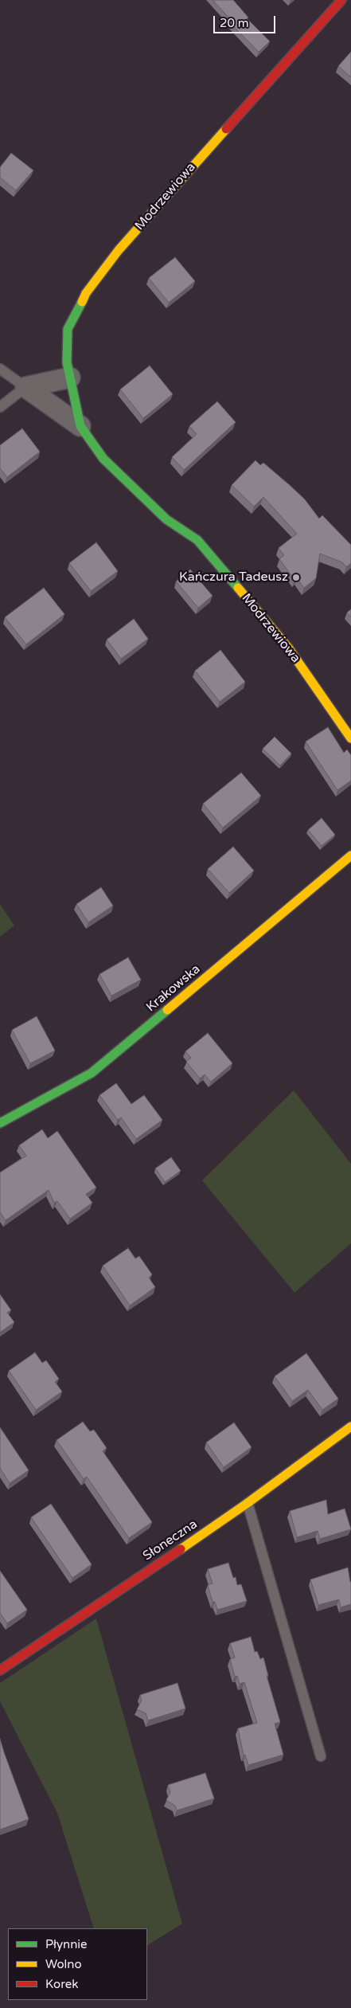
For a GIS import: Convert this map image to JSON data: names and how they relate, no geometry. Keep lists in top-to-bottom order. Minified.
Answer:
{"streets":{"street":["Modrzewiowa","Krakowska","Słoneczna"]},"places":["Kańczura Tadeusz"],"legend":["Płynnie","Wolno","Korek"],"scale_bar":"20 m"}
